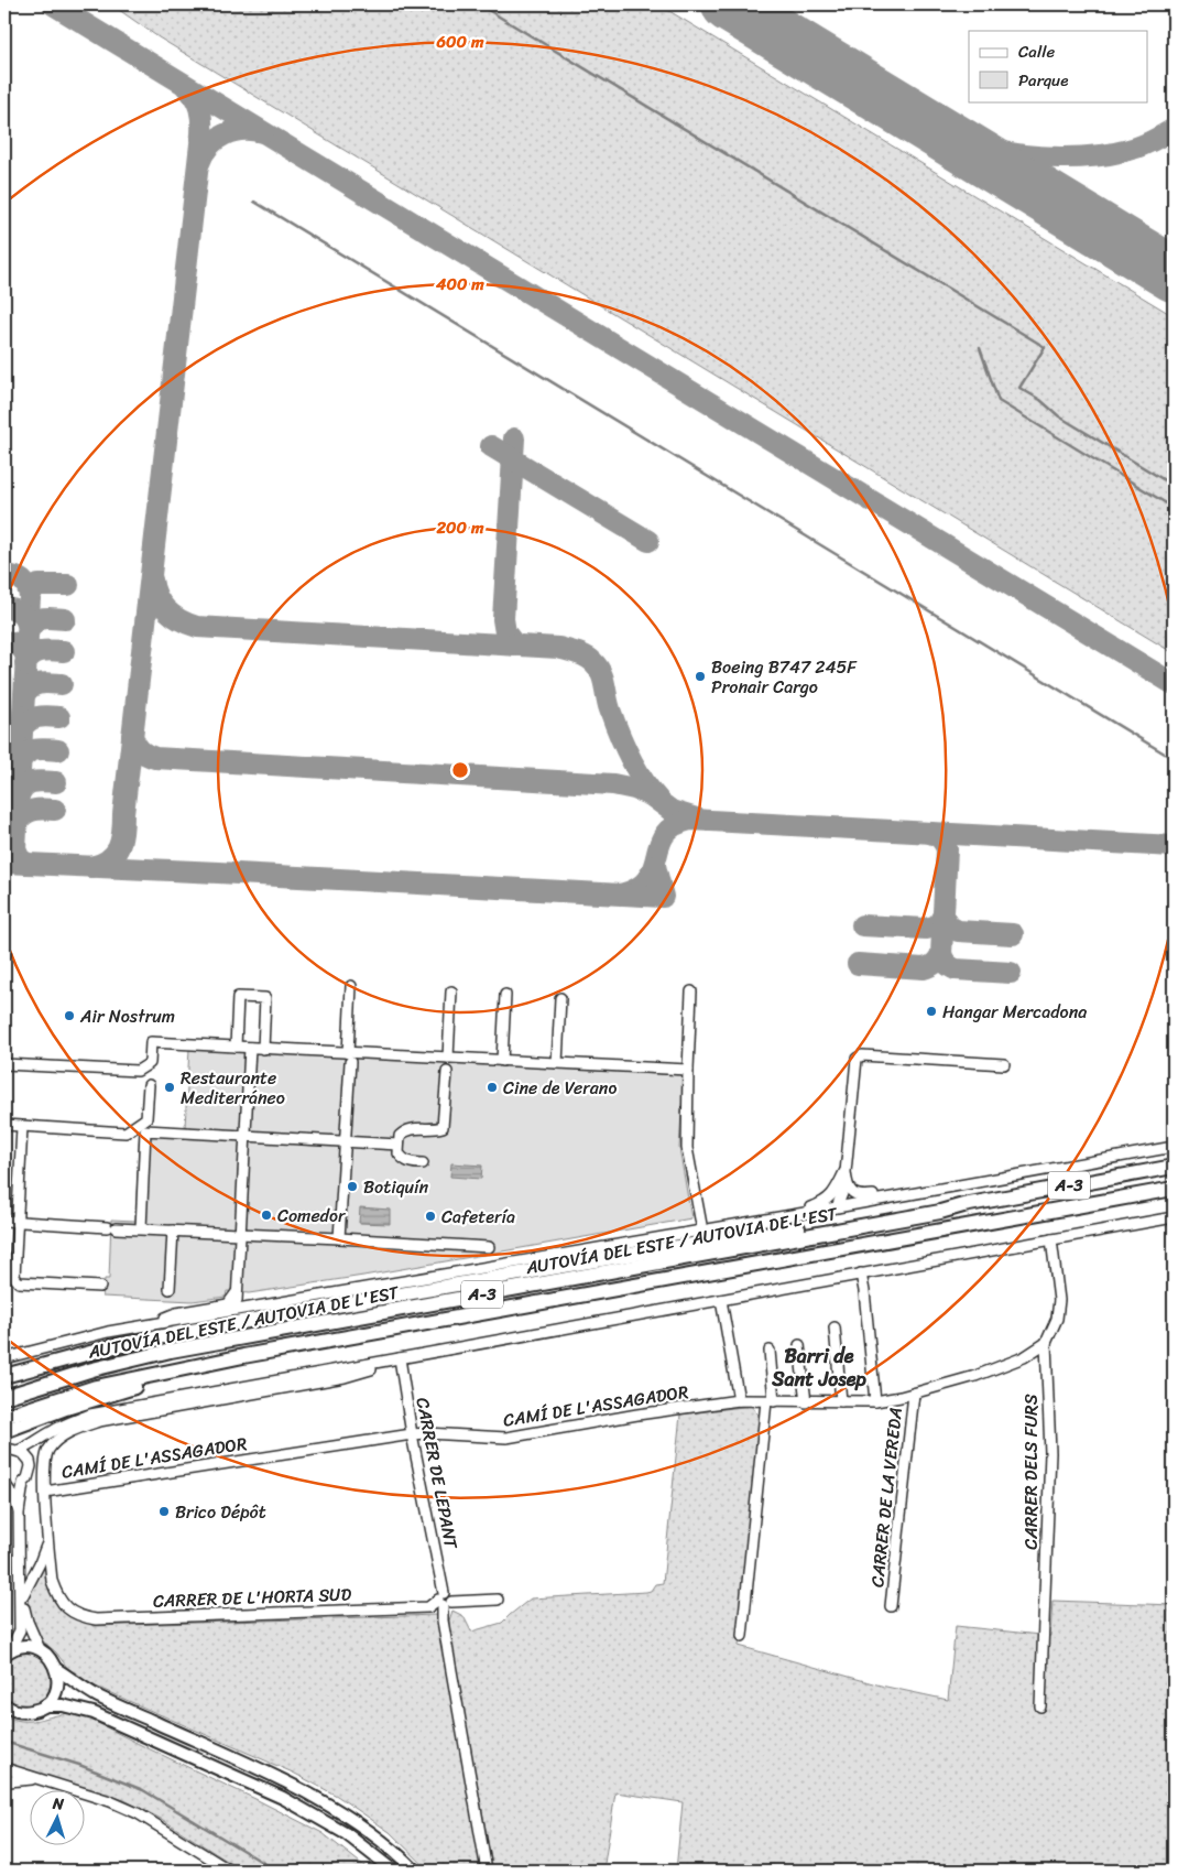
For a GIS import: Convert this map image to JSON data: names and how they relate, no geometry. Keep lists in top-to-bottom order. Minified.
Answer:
{"streets":{"highway":["A-3","AUTOVÍA DEL ESTE / AUTOVIA DE L'EST"],"street":["CAMÍ DE L'ASSAGADOR","CARRER DELS FURS","CARRER DE LEPANT","CARRER DE LA VEREDA","CARRER DE L'HORTA SUD"]},"crossings":[["CAMÍ DE L'ASSAGADOR","CARRER DELS FURS"],["CAMÍ DE L'ASSAGADOR","CARRER DE LEPANT"],["CAMÍ DE L'ASSAGADOR","CARRER DE LA VEREDA"],["CARRER DE LEPANT","CARRER DE L'HORTA SUD"]],"districts":["Barri de Sant Josep"],"places":["Boeing B747 245F Pronair Cargo","Hangar Mercadona","Air Nostrum","Restaurante Mediterráneo","Cine de Verano","Botiquín","Comedor","Cafetería","Brico Dépôt"],"legend":["Calle","Parque"],"north":"top","rings":["600 m","400 m","200 m"]}
